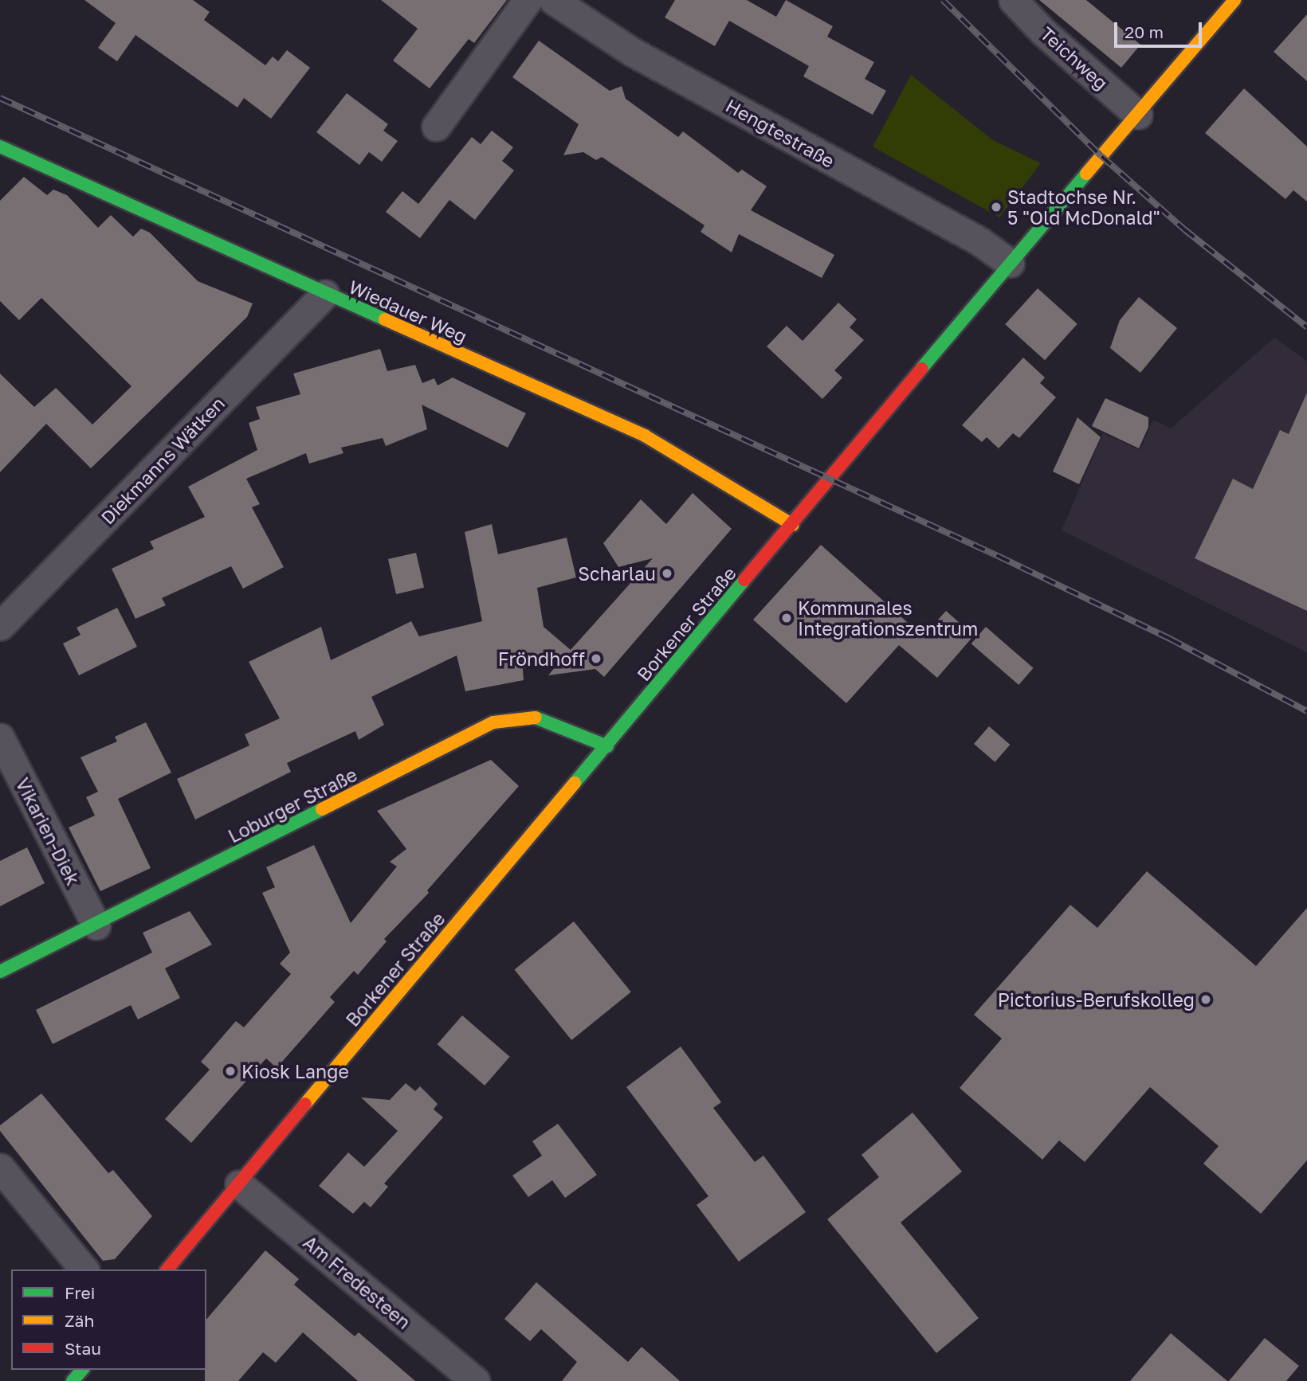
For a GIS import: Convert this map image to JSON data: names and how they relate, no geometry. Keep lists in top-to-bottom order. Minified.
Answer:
{"streets":{"street":["Teichweg","Hengtestraße","Wiedauer Weg","Diekmanns Wätken","Borkener Straße","Loburger Straße","Vikarien-Diek","Am Fredesteen"]},"crossings":[["Teichweg","Borkener Straße"],["Hengtestraße","Borkener Straße"],["Wiedauer Weg","Diekmanns Wätken"],["Wiedauer Weg","Borkener Straße"],["Borkener Straße","Loburger Straße"],["Borkener Straße","Am Fredesteen"],["Loburger Straße","Vikarien-Diek"]],"places":["Stadtochse Nr. 5 \"Old McDonald\"","Scharlau","Kommunales Integrationszentrum","Fröndhoff","Pictorius-Berufskolleg","Kiosk Lange"],"legend":["Frei","Zäh","Stau"],"scale_bar":"20 m"}
